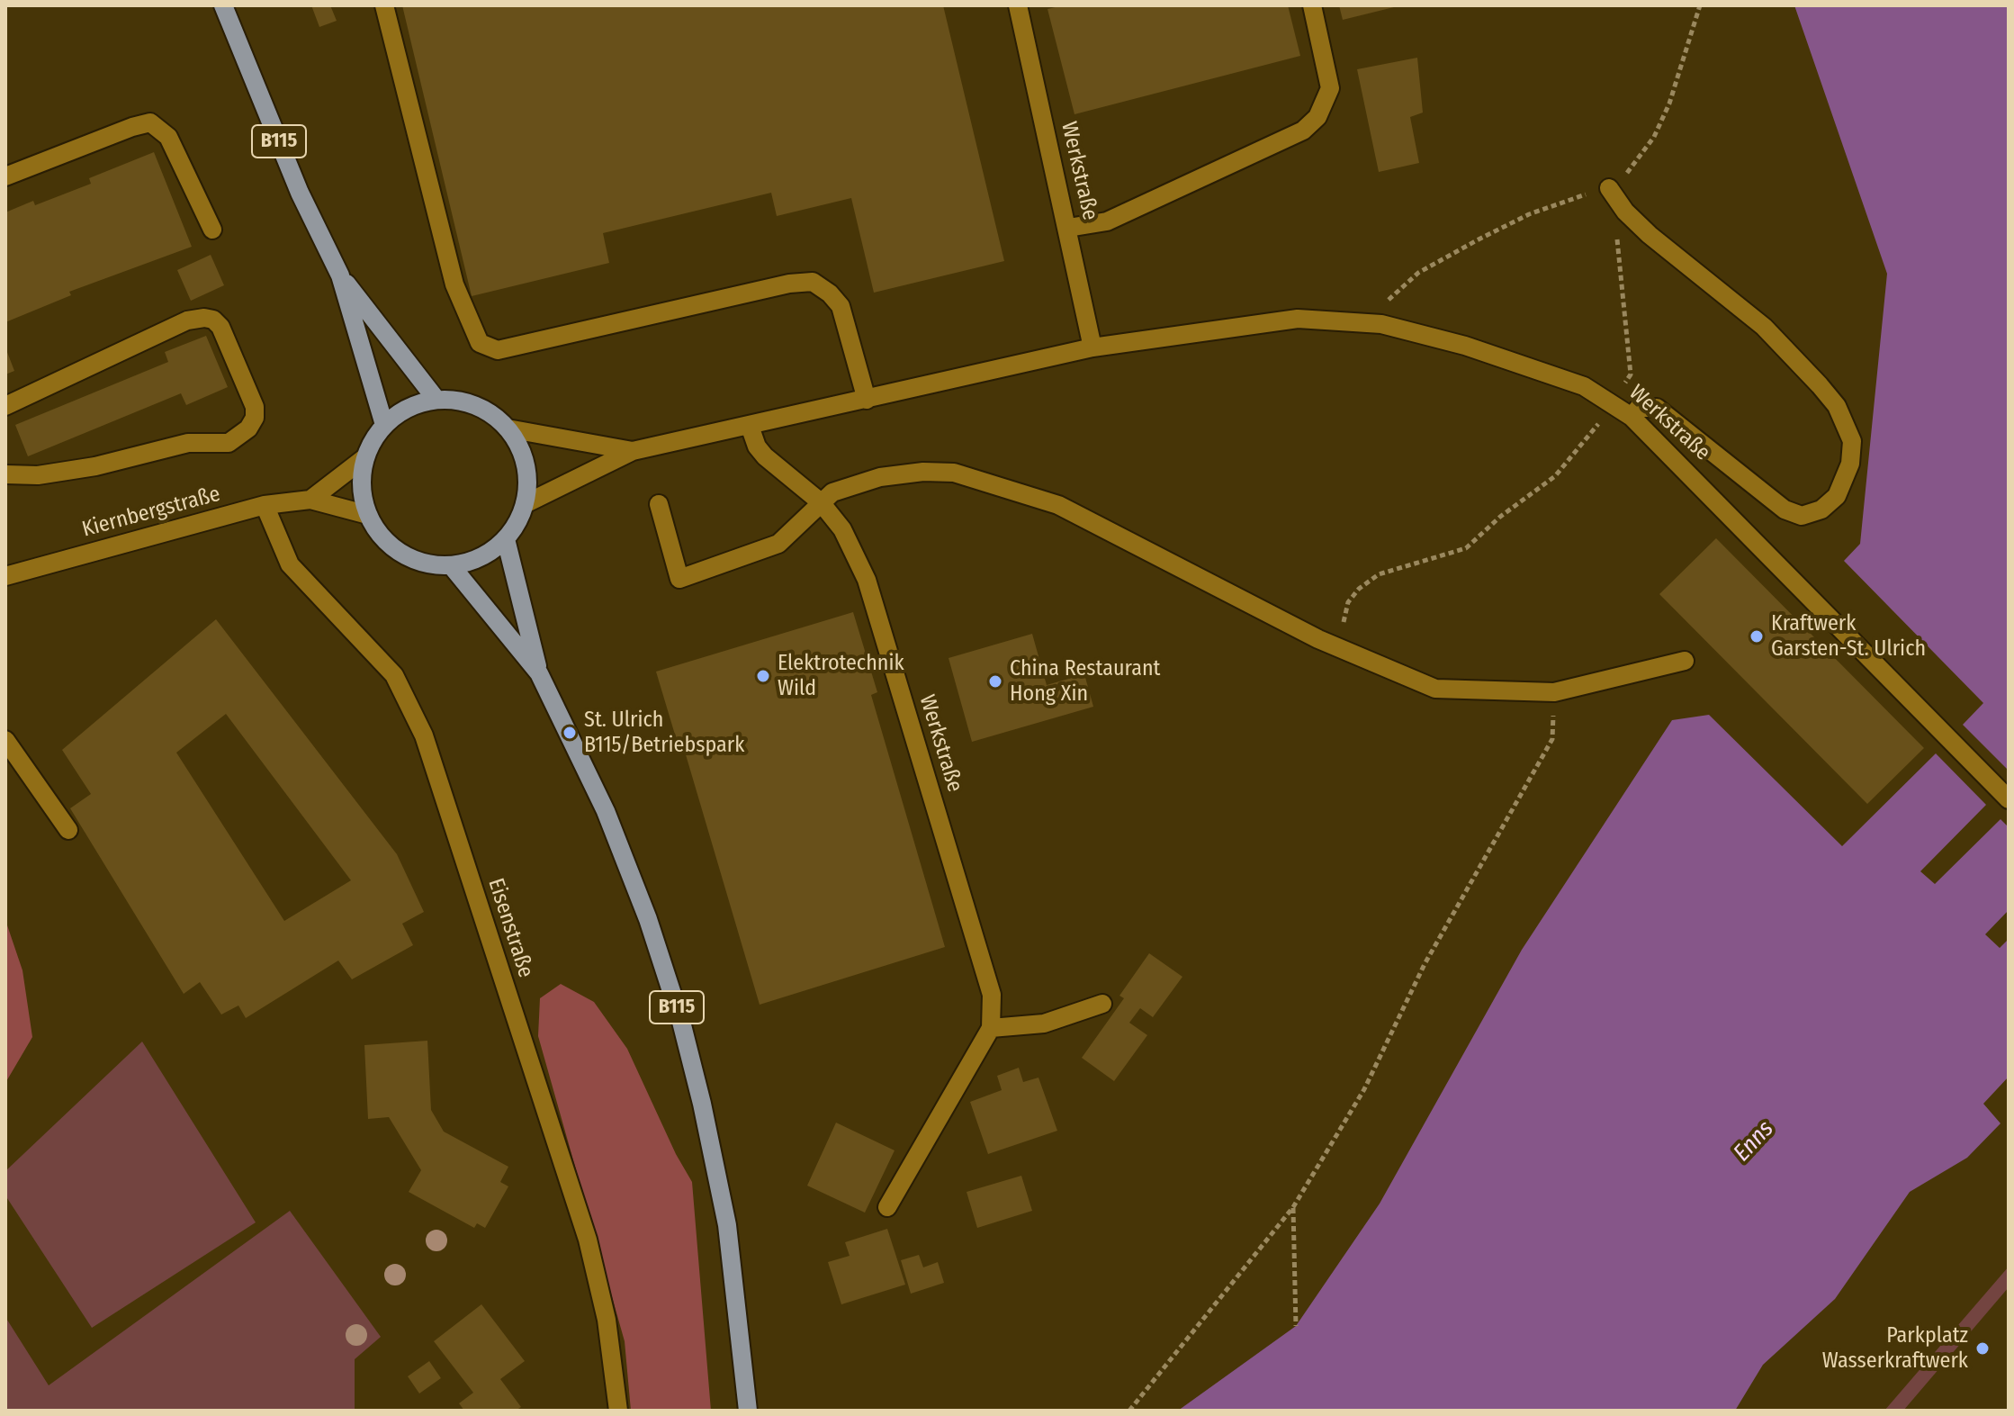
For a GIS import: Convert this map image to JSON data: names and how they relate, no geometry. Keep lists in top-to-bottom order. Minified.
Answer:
{"streets":{"main road":["B115"],"street":["Werkstraße","Kiernbergstraße","Eisenstraße"]},"crossings":[["B115","Werkstraße"],["B115","Kiernbergstraße"],["Werkstraße","Kiernbergstraße"],["Kiernbergstraße","Eisenstraße"]],"water":["Enns"],"places":["Kraftwerk Garsten-St. Ulrich","Elektrotechnik Wild","China Restaurant Hong Xin","St. Ulrich B115/Betriebspark","Parkplatz Wasserkraftwerk"]}
